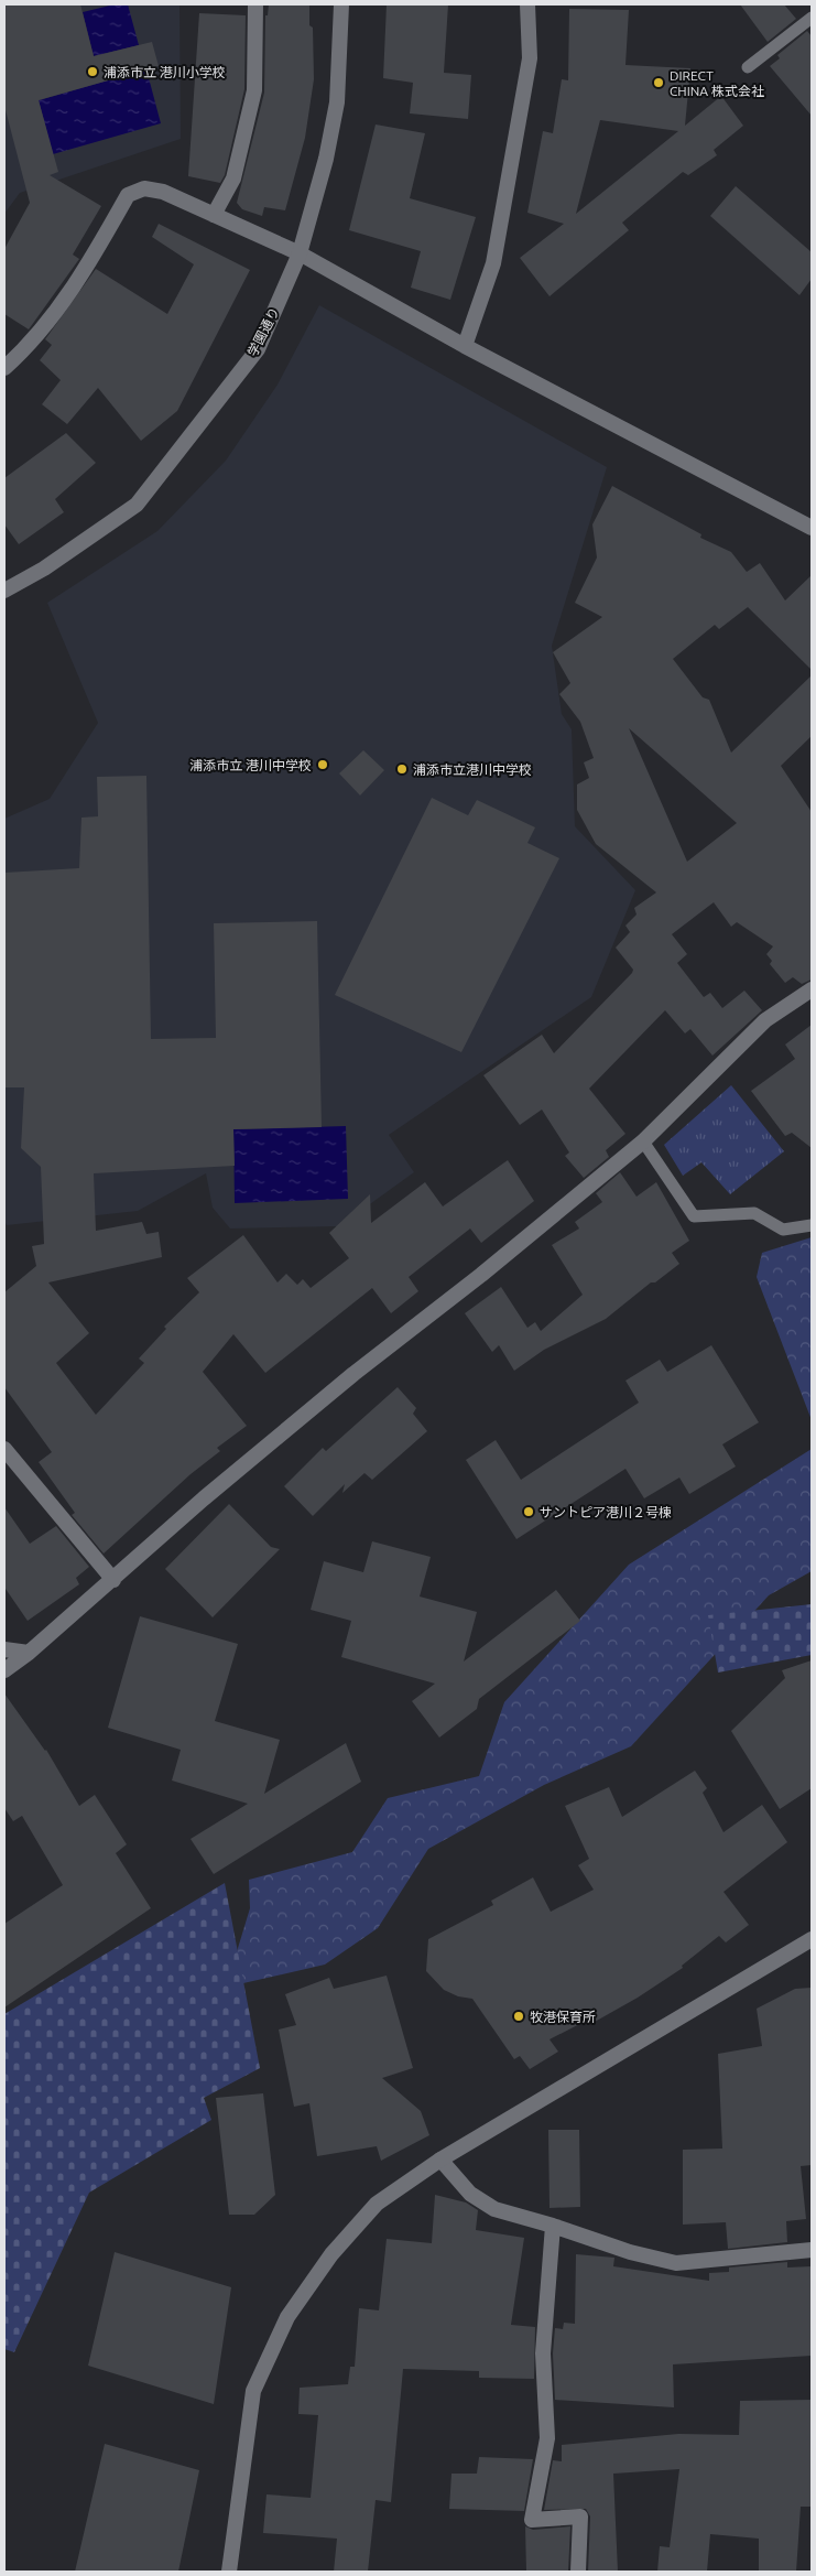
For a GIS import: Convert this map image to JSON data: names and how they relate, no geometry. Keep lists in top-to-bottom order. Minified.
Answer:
{"streets":{"street":["学園通り"]},"places":["浦添市立 港川小学校","DIRECT CHINA 株式会社","浦添市立 港川中学校","浦添市立港川中学校","サントピア港川２号棟","牧港保育所"]}
